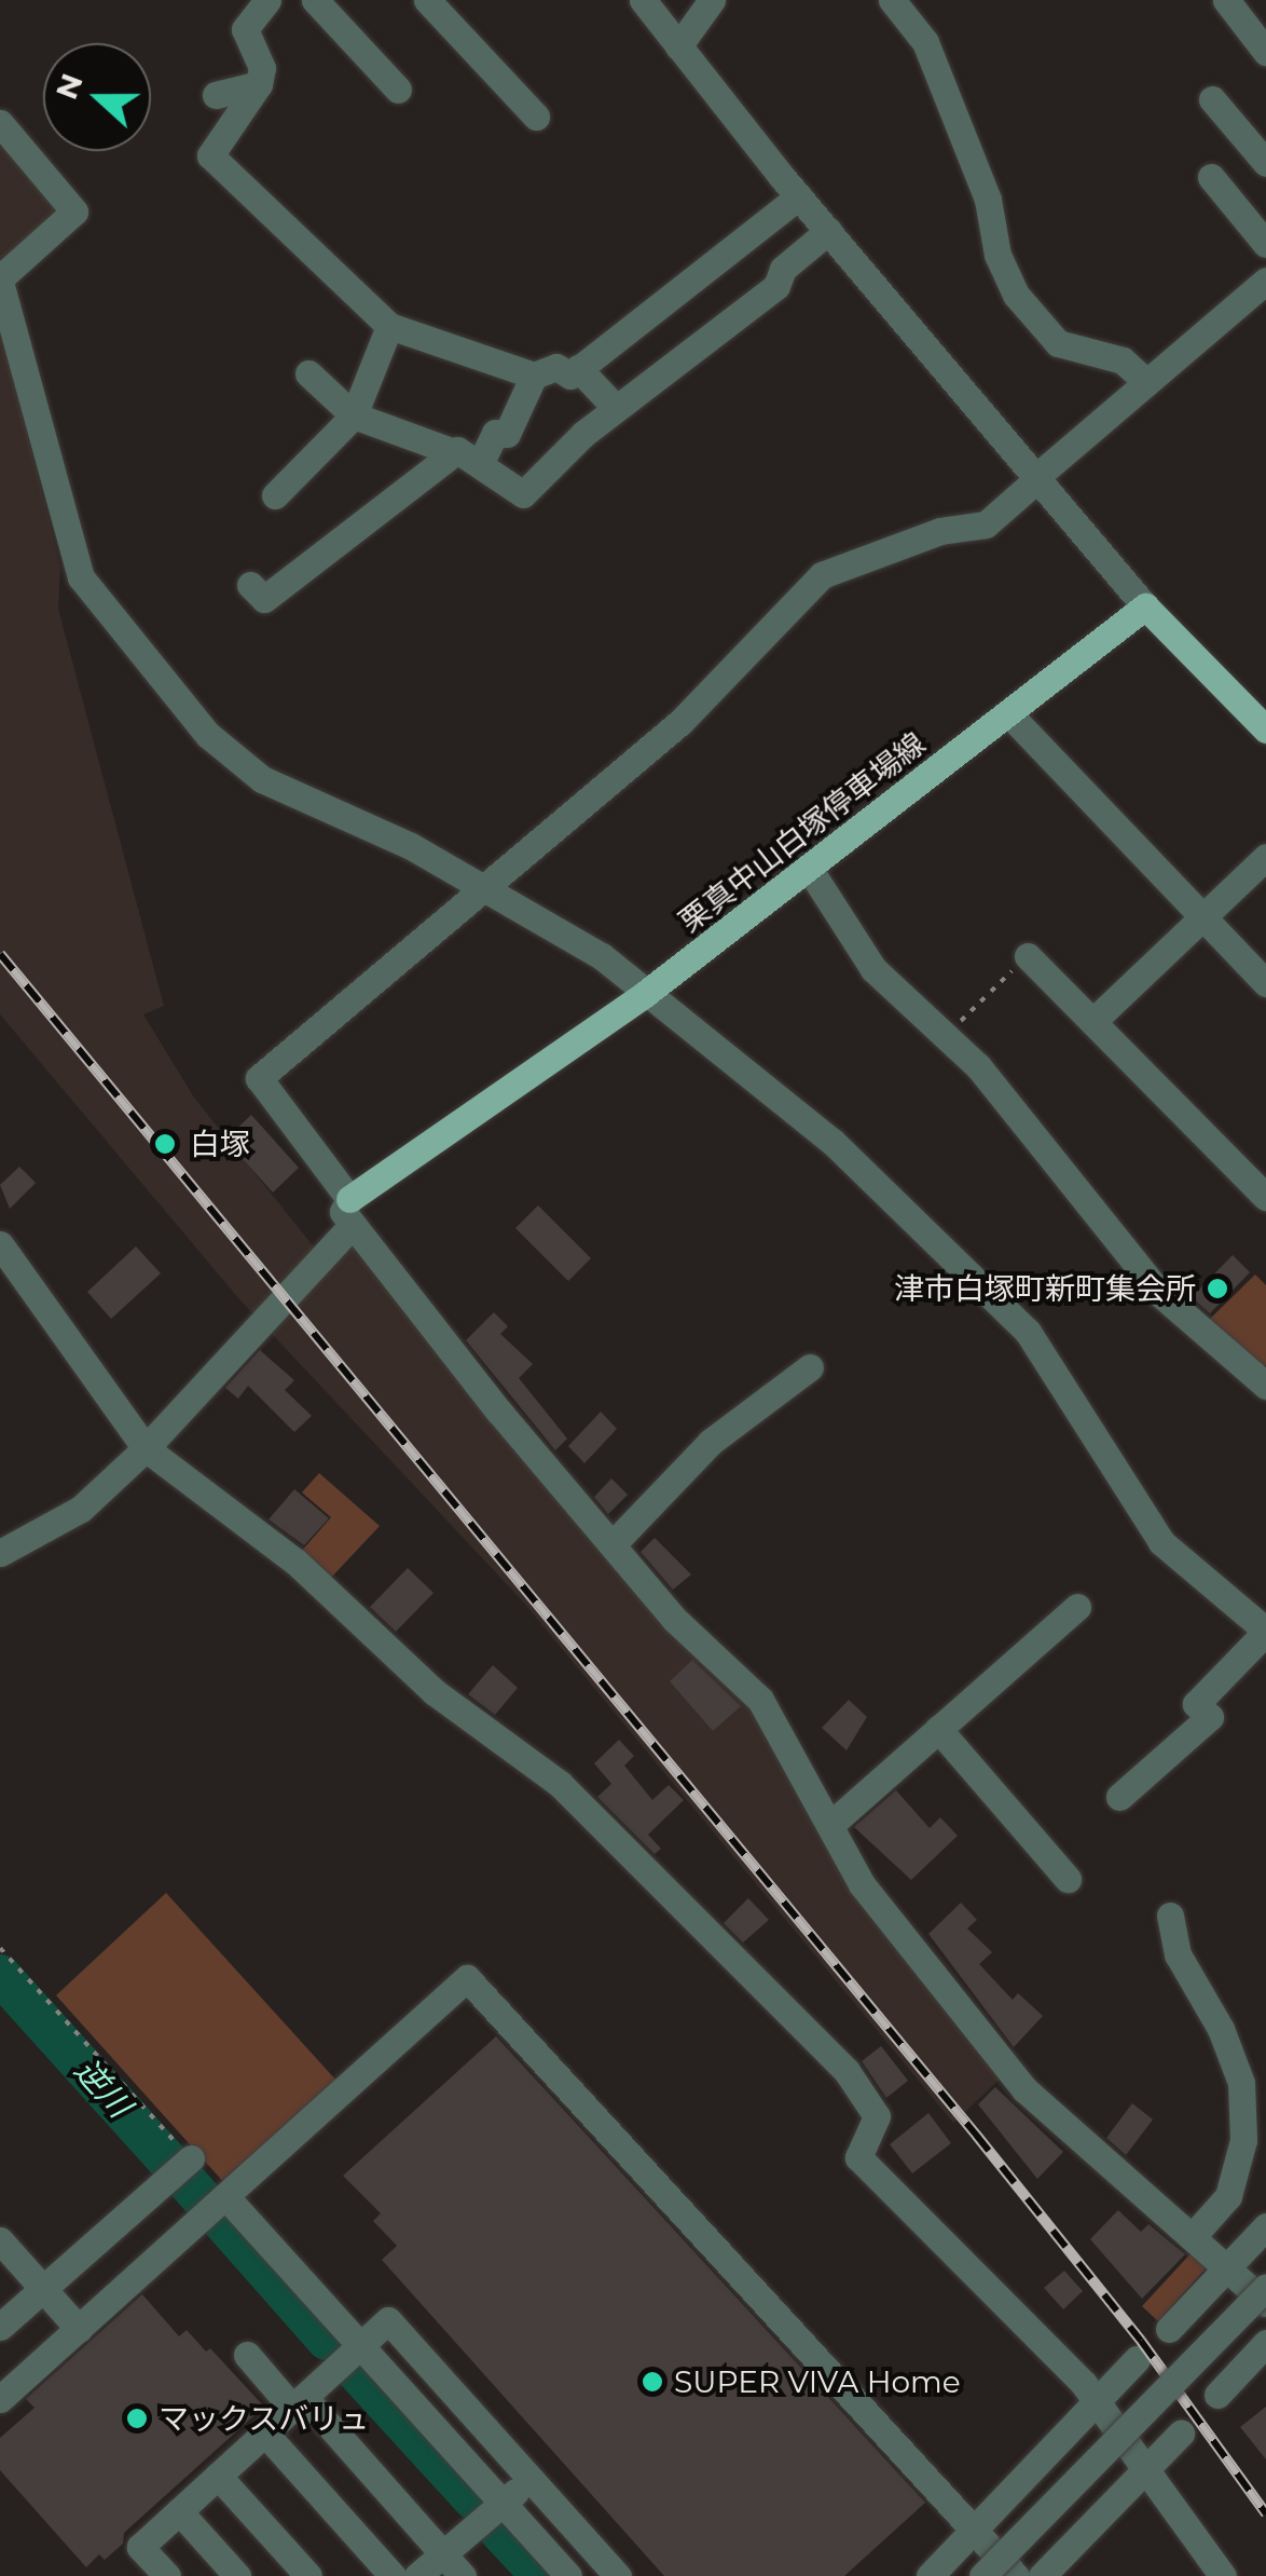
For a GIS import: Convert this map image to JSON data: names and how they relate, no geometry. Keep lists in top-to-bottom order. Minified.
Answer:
{"streets":{"main road":["栗真中山白塚停車場線"]},"water":["逆川"],"places":["白塚","津市白塚町新町集会所","SUPER VIVA Home","マックスバリュ"],"north":"left"}
